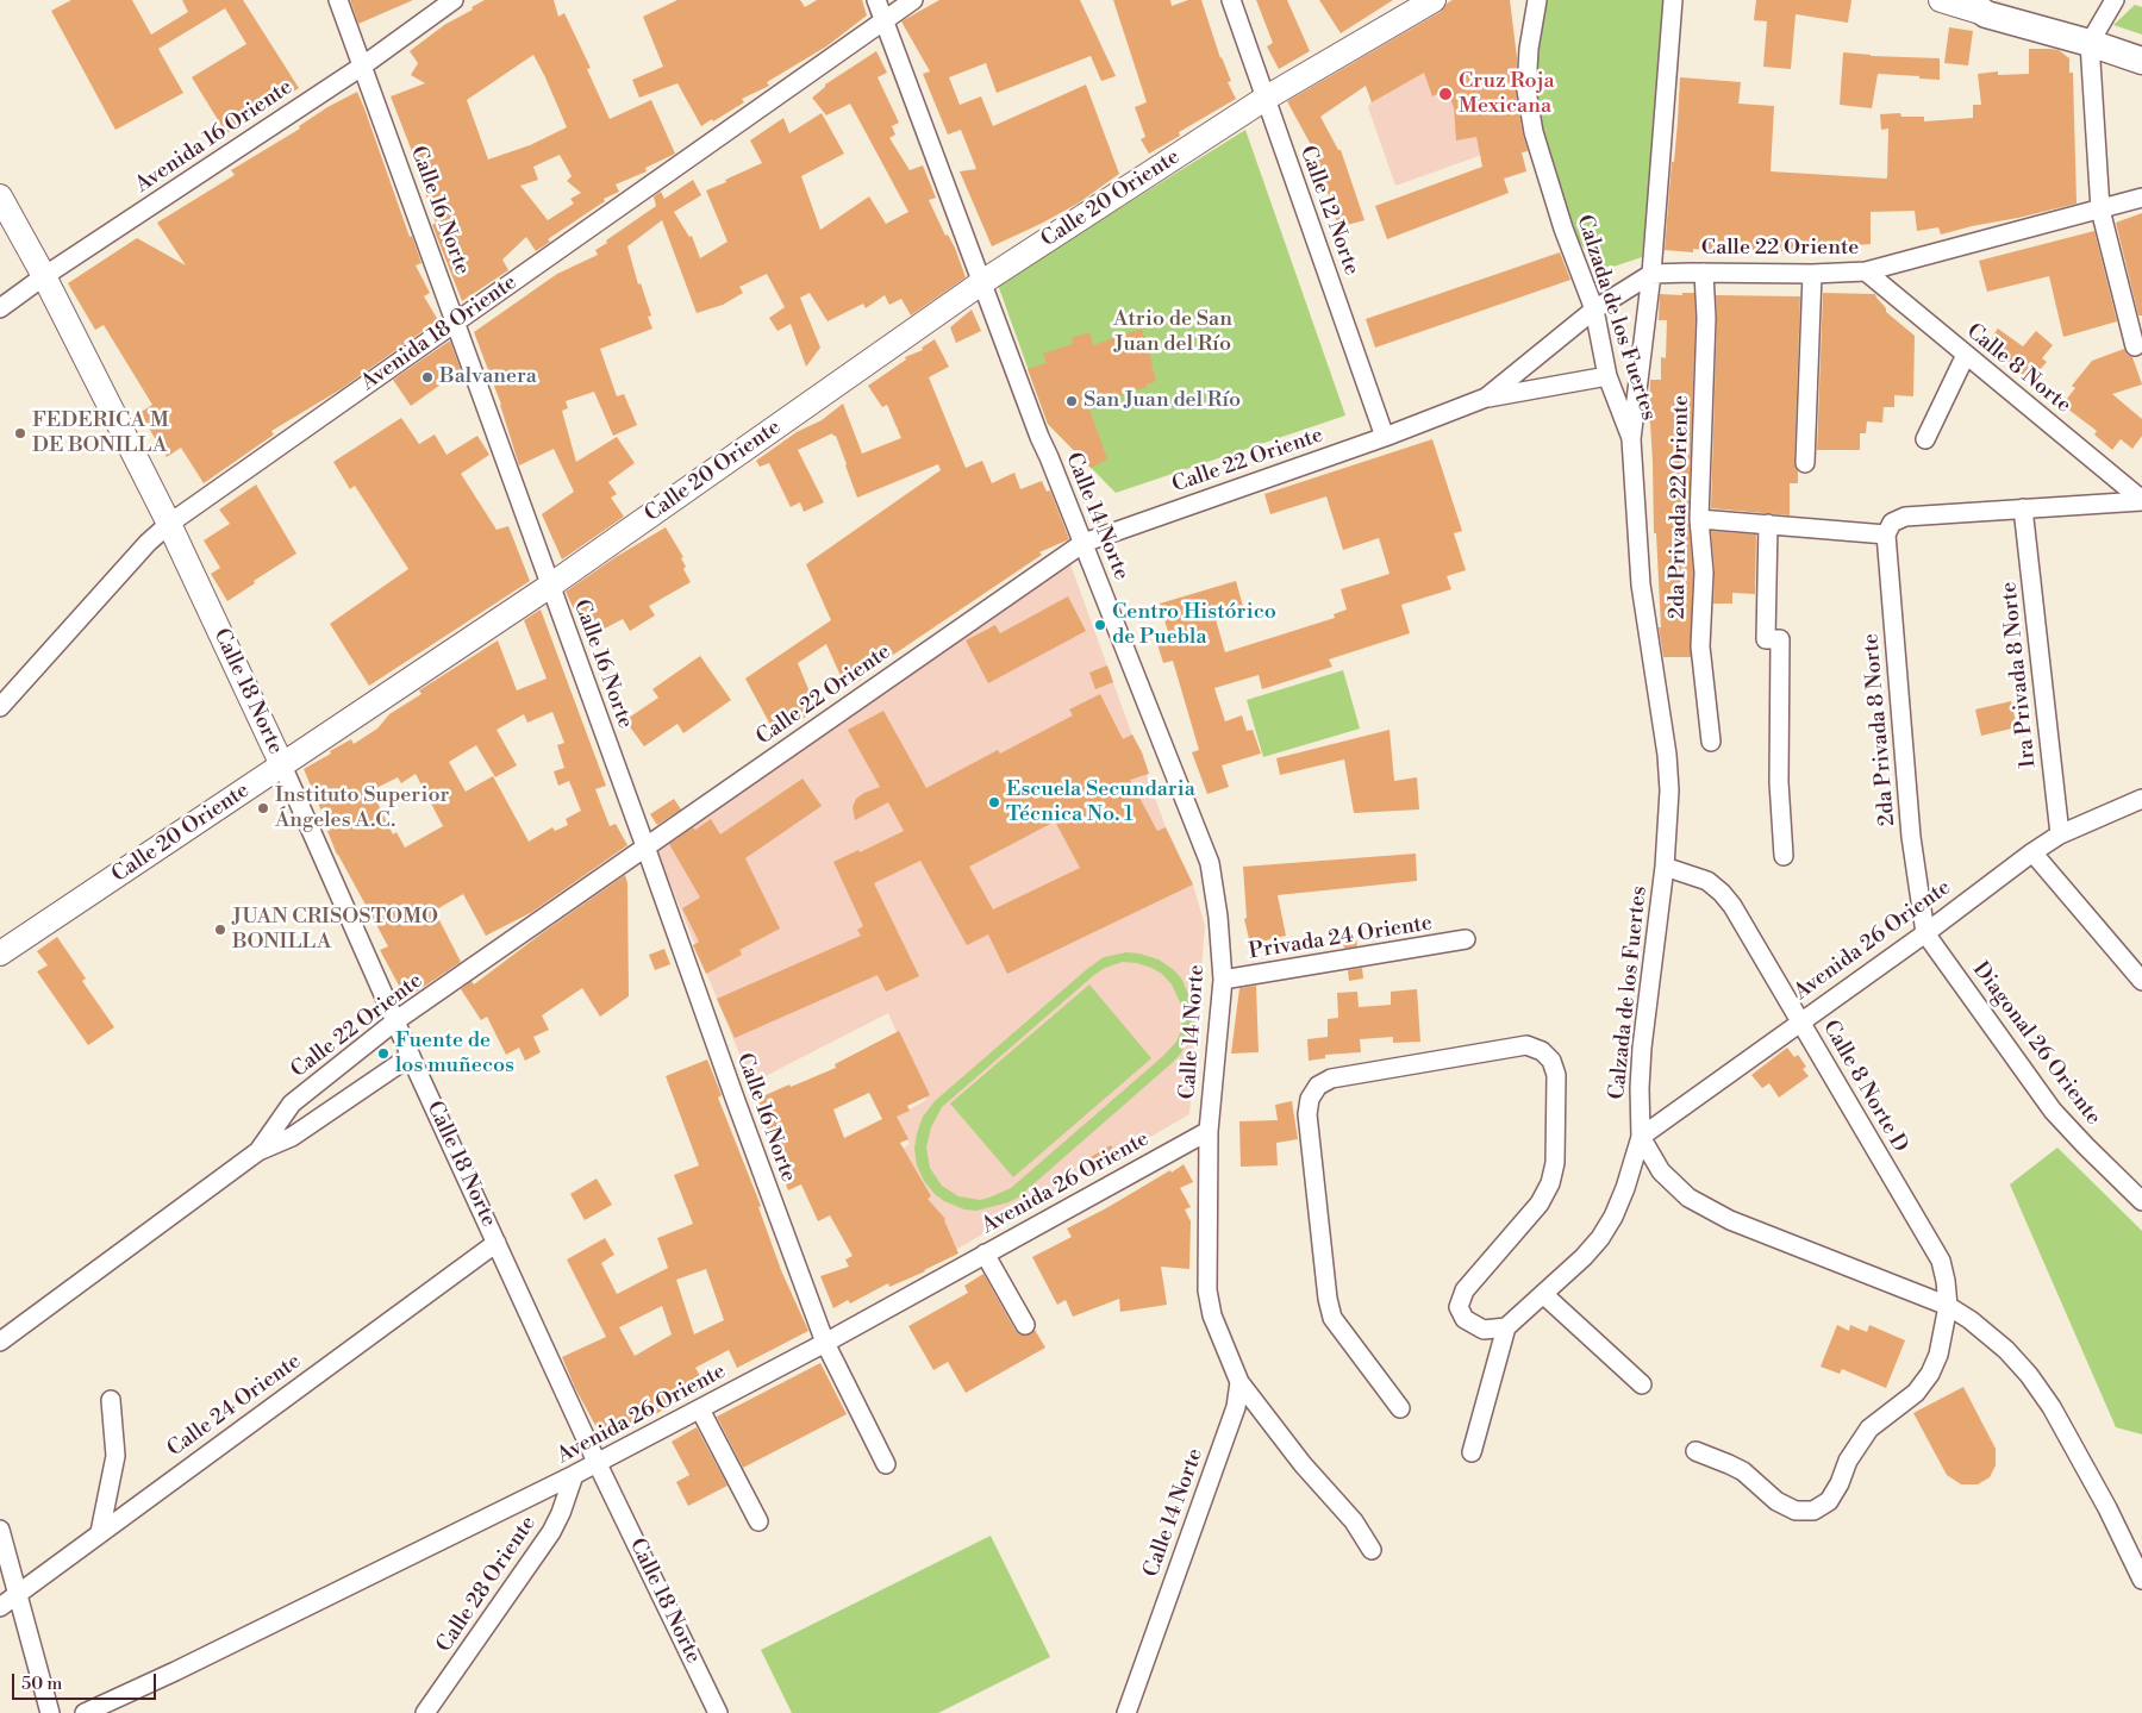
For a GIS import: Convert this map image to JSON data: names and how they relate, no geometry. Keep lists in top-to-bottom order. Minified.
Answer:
{"streets":{"street":["Avenida 16 Oriente","Calle 20 Oriente","Calle 16 Norte","Calle 12 Norte","Calle 22 Oriente","Calzada de los Fuertes","Avenida 18 Oriente","Calle 8 Norte","2da Privada 22 Oriente","Calle 14 Norte","1ra Privada 8 Norte","Calle 18 Norte","2da Privada 8 Norte","Privada 24 Oriente","Avenida 26 Oriente","Diagonal 26 Oriente","Calle 8 Norte D","Calle 24 Oriente","Calle 28 Oriente"]},"crossings":[["Avenida 16 Oriente","Calle 16 Norte"],["Avenida 16 Oriente","Calle 18 Norte"],["Calle 20 Oriente","Calle 16 Norte"],["Calle 20 Oriente","Calle 12 Norte"],["Calle 20 Oriente","Calle 14 Norte"],["Calle 20 Oriente","Calle 18 Norte"],["Calle 16 Norte","Calle 22 Oriente"],["Calle 16 Norte","Avenida 18 Oriente"],["Calle 16 Norte","Avenida 26 Oriente"],["Calle 12 Norte","Calle 22 Oriente"],["Calle 22 Oriente","Calzada de los Fuertes"],["Calle 22 Oriente","Calle 8 Norte"],["Calle 22 Oriente","2da Privada 22 Oriente"],["Calle 22 Oriente","Calle 14 Norte"],["Calle 22 Oriente","Calle 18 Norte"],["Calzada de los Fuertes","Avenida 26 Oriente"],["Calzada de los Fuertes","Calle 8 Norte D"],["Avenida 18 Oriente","Calle 14 Norte"],["Avenida 18 Oriente","Calle 18 Norte"],["Calle 14 Norte","Privada 24 Oriente"],["Calle 14 Norte","Avenida 26 Oriente"],["1ra Privada 8 Norte","Avenida 26 Oriente"],["Calle 18 Norte","Avenida 26 Oriente"],["Calle 18 Norte","Calle 24 Oriente"],["2da Privada 8 Norte","Avenida 26 Oriente"],["2da Privada 8 Norte","Diagonal 26 Oriente"],["Avenida 26 Oriente","Diagonal 26 Oriente"],["Avenida 26 Oriente","Calle 8 Norte D"],["Avenida 26 Oriente","Calle 28 Oriente"]],"parks":["Atrio de San Juan del Río"],"places":["Cruz Roja Mexicana","Balvanera","San Juan del Río","FEDERICA M DE BONILLA","Centro Histórico de Puebla","Escuela Secundaria Técnica No. 1","Instituto Superior Ángeles A.C.","JUAN CRISOSTOMO BONILLA","Fuente de los muñecos"],"scale_bar":"50 m"}
